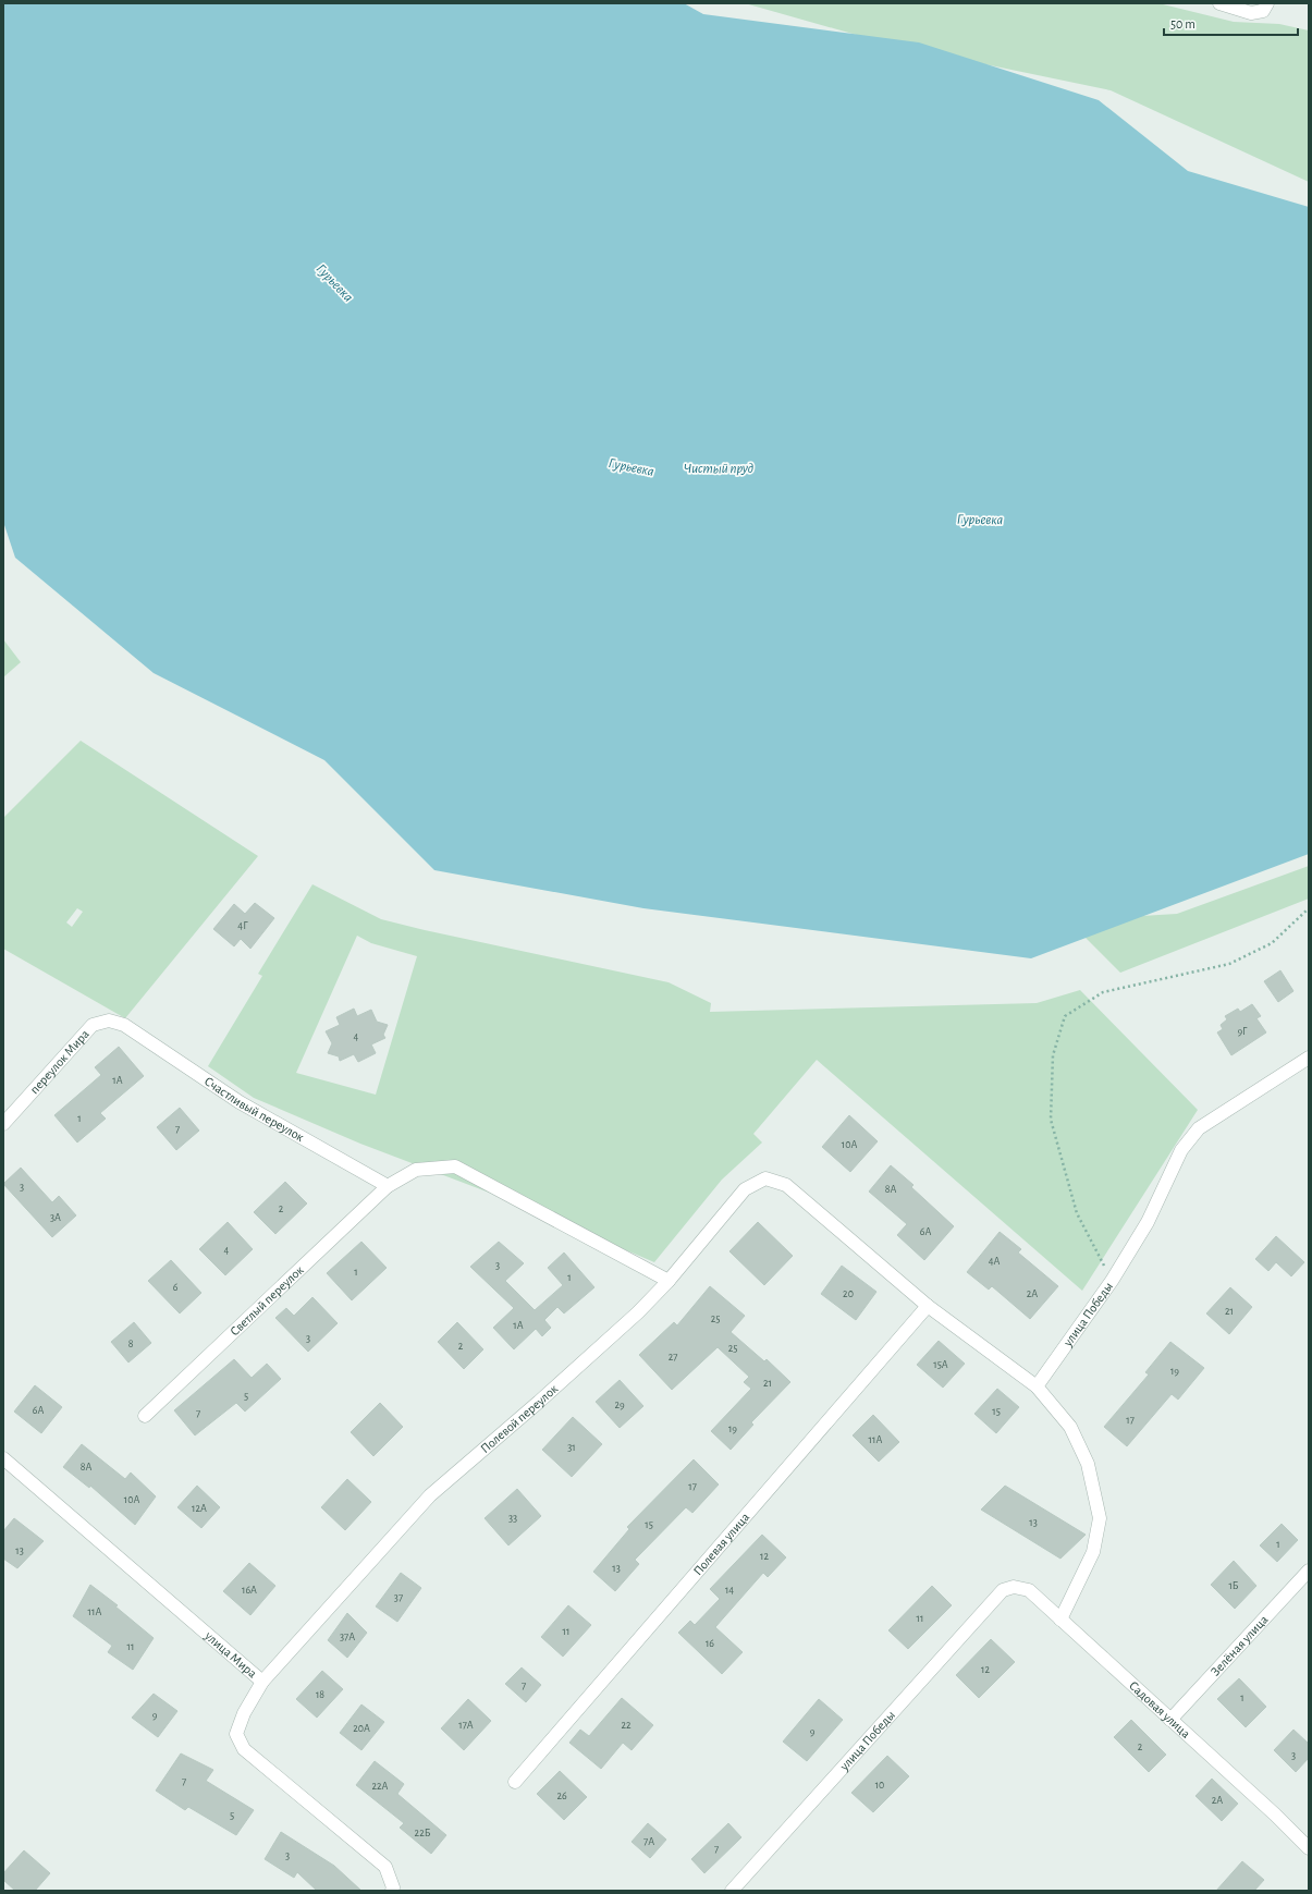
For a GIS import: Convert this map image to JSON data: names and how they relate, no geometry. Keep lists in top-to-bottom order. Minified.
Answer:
{"streets":{"street":["переулок Мира","Счастливый переулок","Светлый переулок","улица Победы","Полевой переулок","Полевая улица","Зелёная улица","улица Мира","Садовая улица"]},"crossings":[["переулок Мира","Счастливый переулок"],["Счастливый переулок","Светлый переулок"],["Светлый переулок","Полевой переулок"],["улица Победы","Садовая улица"],["Полевой переулок","Полевая улица"],["Полевой переулок","улица Мира"],["Зелёная улица","Садовая улица"]],"water":["Гурьевка","Чистый пруд"],"house_numbers":["4Г","9Г","4","1А","1","7","10А","3","8А","2","3А","6А","4","4А","3","1","1","6","20","2А","21","25","1А","3","8","2","25","27","15А","19","21","5","29","6А","15","7","17","19","11А","31","8А","17","10А","12А","33","13","15","1","13","12","13","1Б","16А","14","37","11А","11","11","37А","16","11","12","7","18","1","9","17А","22","20А","9","2","3","7","10","22А","26","2А","5","22Б","7А","7","3"],"scale_bar":"50 m"}
